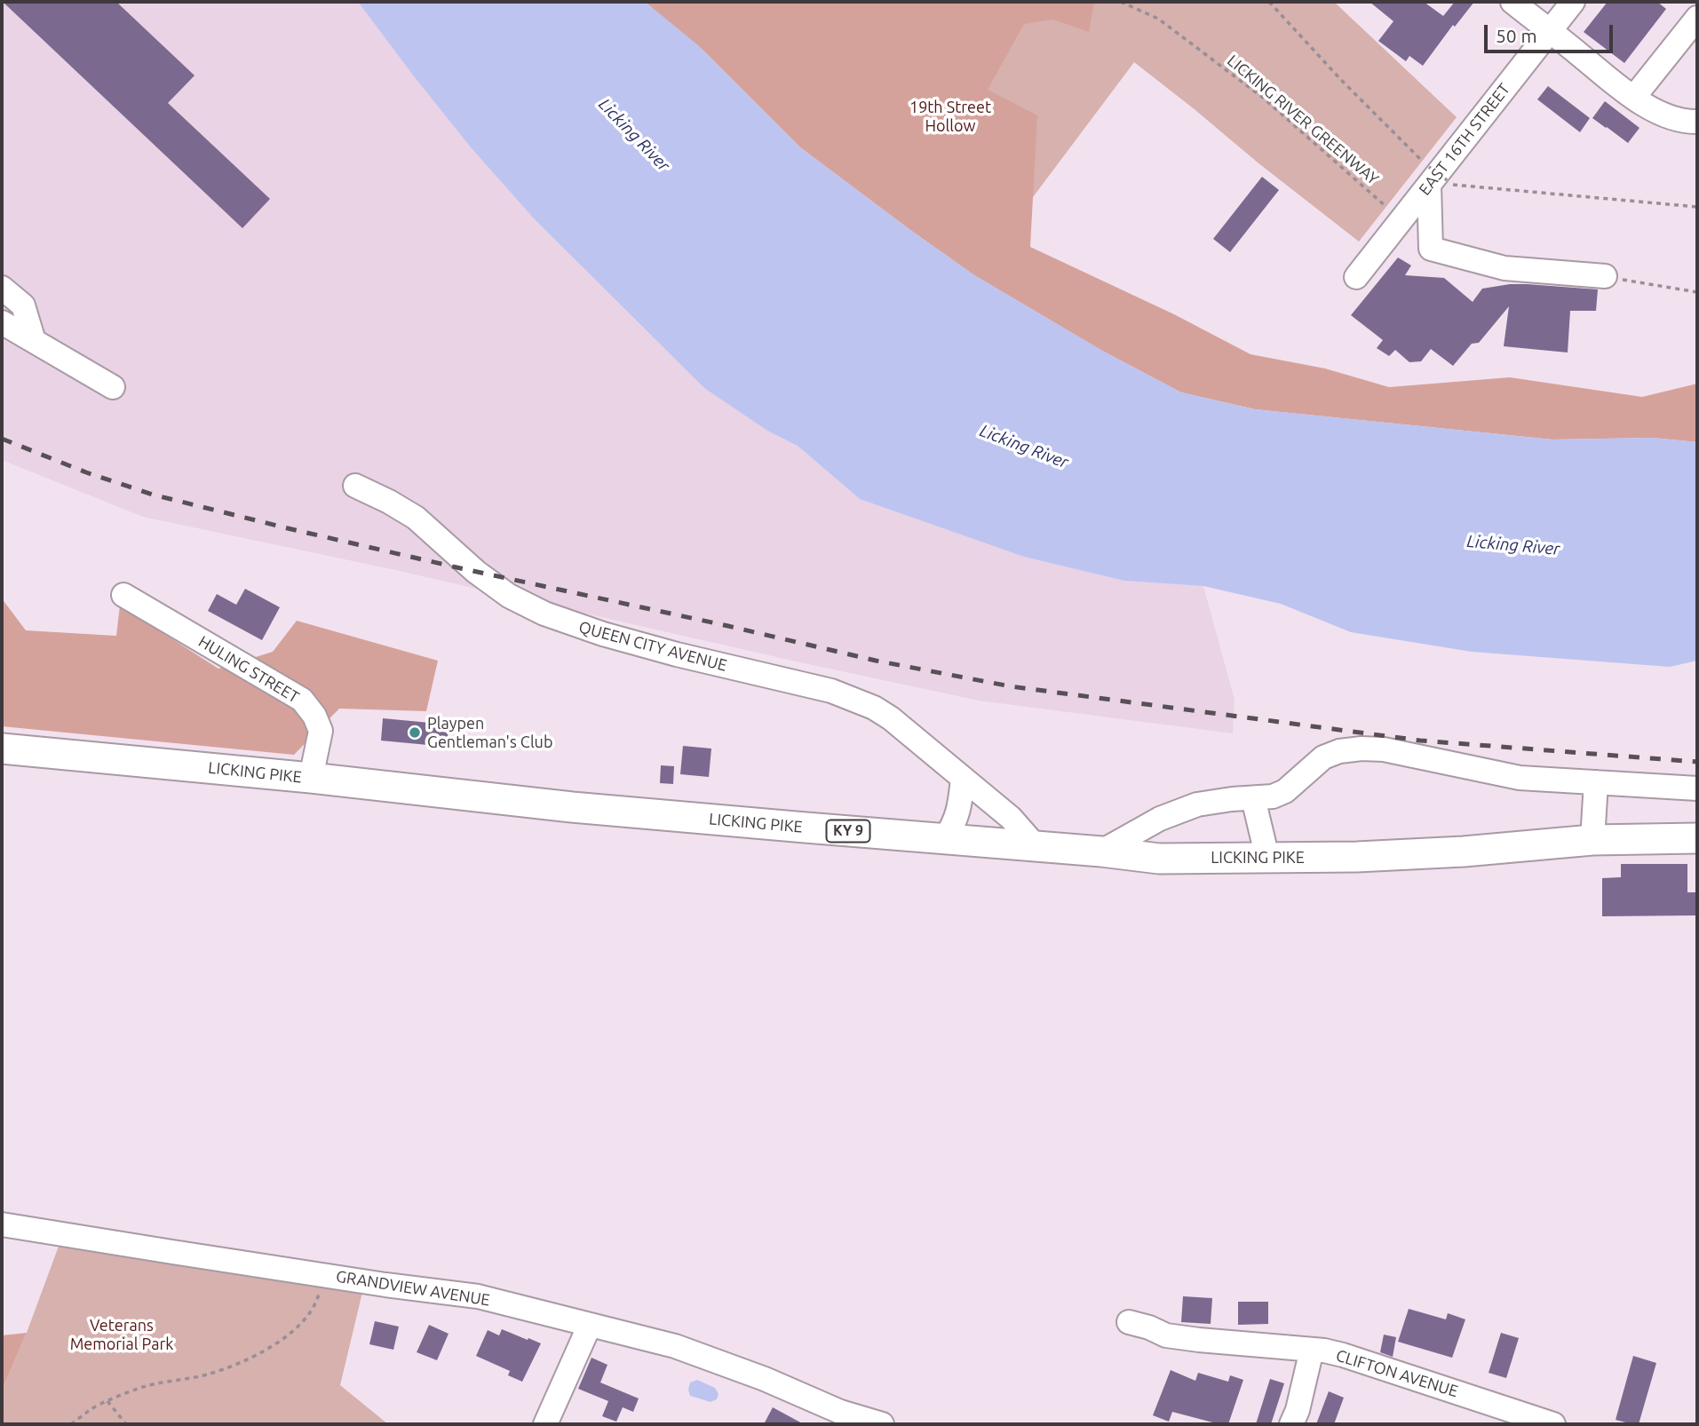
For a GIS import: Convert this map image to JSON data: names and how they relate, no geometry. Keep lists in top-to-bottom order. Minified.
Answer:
{"streets":{"main road":["LICKING PIKE","KY 9"],"street":["EAST 16TH STREET","QUEEN CITY AVENUE","HULING STREET","GRANDVIEW AVENUE","CLIFTON AVENUE"],"path":["LICKING RIVER GREENWAY"]},"crossings":[["LICKING RIVER GREENWAY","EAST 16TH STREET"],["QUEEN CITY AVENUE","LICKING PIKE"],["HULING STREET","LICKING PIKE"]],"water":["Licking River"],"parks":["19th Street Hollow","Veterans Memorial Park"],"places":["Playpen Gentleman's Club"],"scale_bar":"50 m"}
